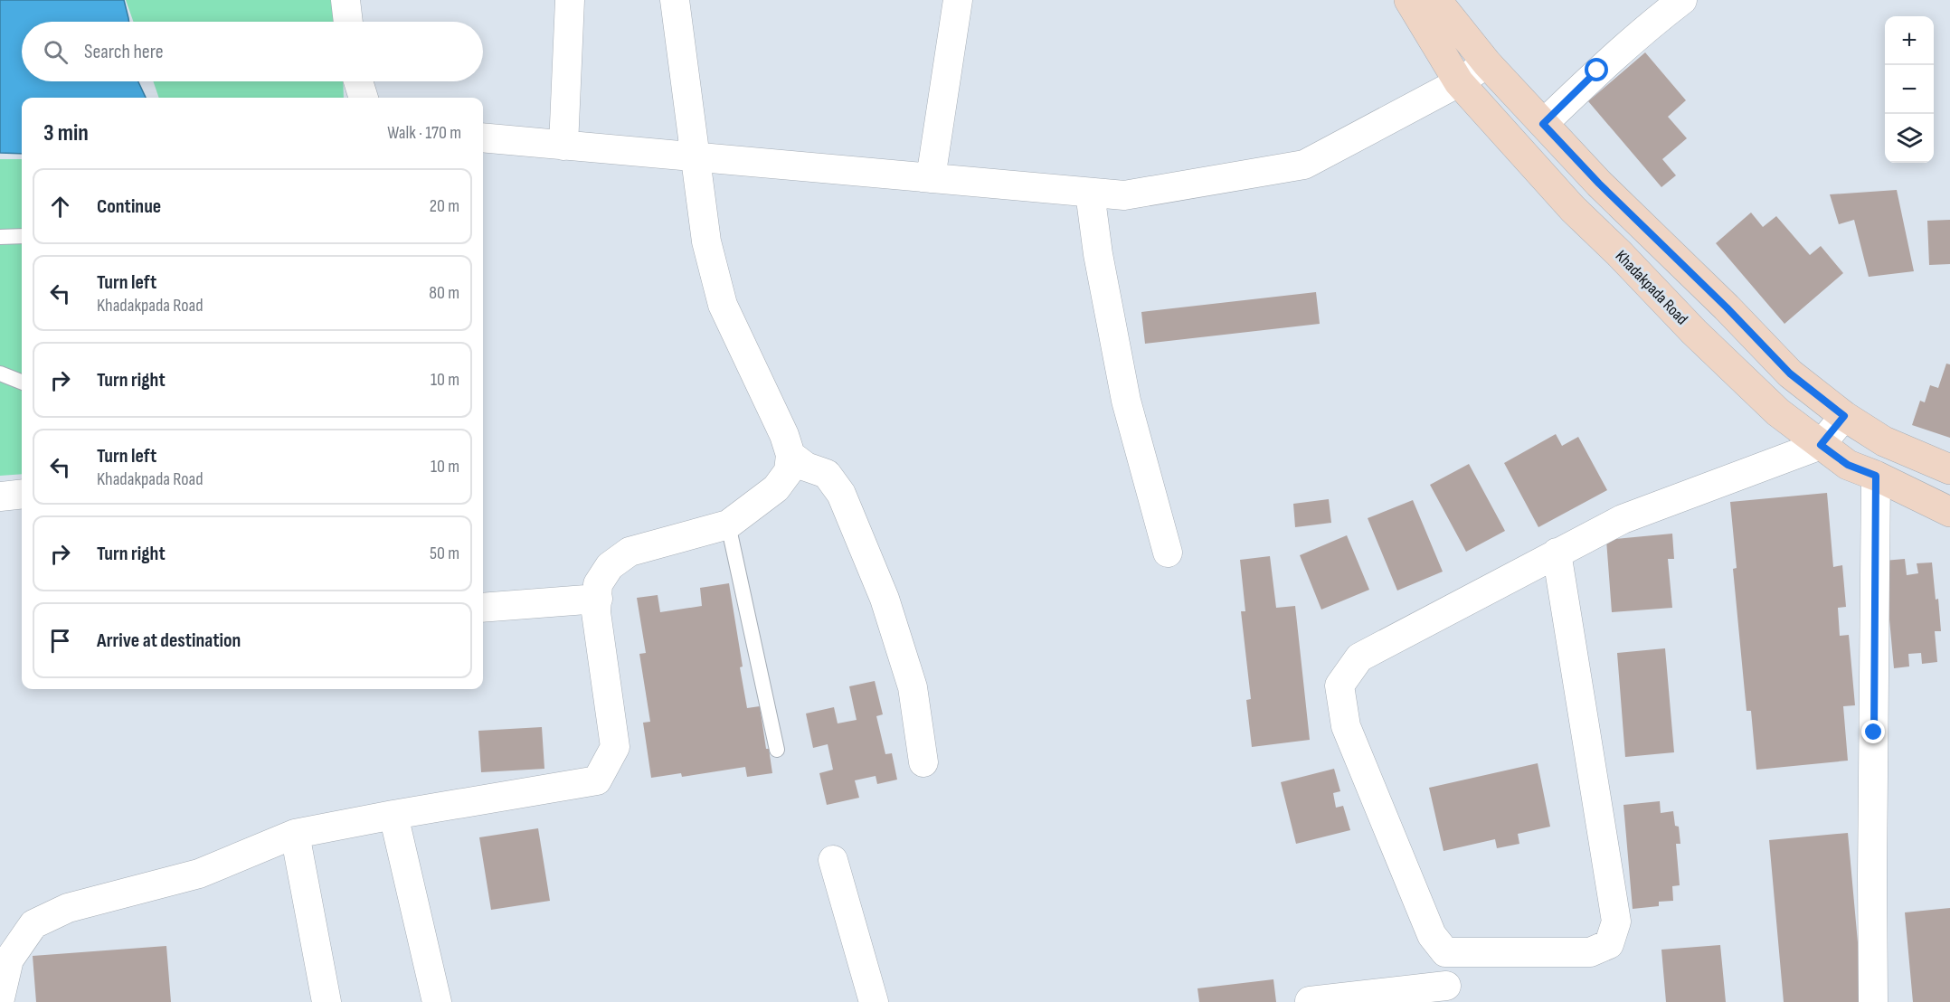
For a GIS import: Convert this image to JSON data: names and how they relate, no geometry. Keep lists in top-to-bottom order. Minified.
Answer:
{"streets":{"main road":["Khadakpada Road"]},"page":{"map_buttons":["+","−"],"search":"Search here","heading":["3 min","Walk · 170 m"],"list":[["Continue","20 m"],["Turn left","Khadakpada Road","80 m"],["Turn right","10 m"],["Turn left","Khadakpada Road","10 m"],["Turn right","50 m"],"Arrive at destination"]}}
